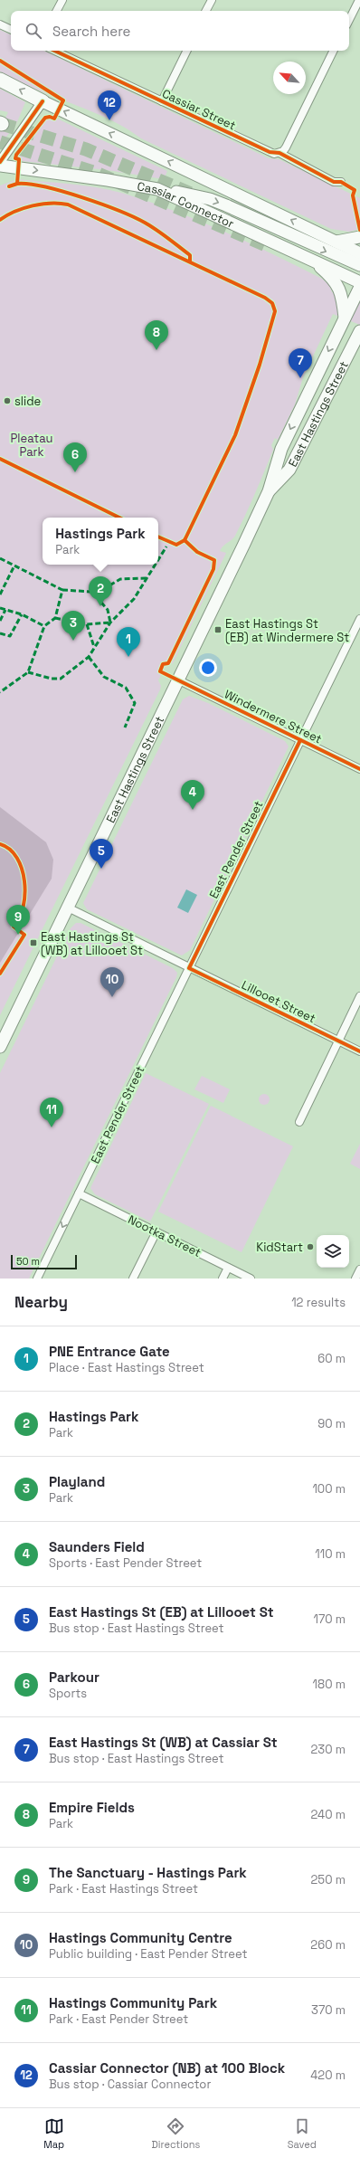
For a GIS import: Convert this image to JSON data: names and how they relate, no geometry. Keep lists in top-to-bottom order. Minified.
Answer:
{"streets":{"main road":["Cassiar Connector","East Hastings Street"],"street":["Cassiar Street","Windermere Street","East Pender Street","Lillooet Street","Nootka Street"]},"crossings":[["East Hastings Street","Windermere Street"],["East Hastings Street","Lillooet Street"],["Windermere Street","East Pender Street"],["East Pender Street","Lillooet Street"],["East Pender Street","Nootka Street"]],"parks":["Pleatau Park"],"places":{"other":["slide","KidStart"],"transit":["East Hastings St (EB) at Windermere St","East Hastings St (WB) at Lillooet St"]},"scale_bar":"50 m","north":"top left","page":{"search":"Search here","pins":["12","8","7","6","2","3","1","4","5","9","10","11"],"popup":["Hastings Park","Park"],"scale":"50 m","heading":["Nearby","12 results"],"list":[{"mark":"1","name":"PNE Entrance Gate","note":"Place · East Hastings Street","value":"60 m"},{"mark":"2","name":"Hastings Park","note":"Park","value":"90 m"},{"mark":"3","name":"Playland","note":"Park","value":"100 m"},{"mark":"4","name":"Saunders Field","note":"Sports · East Pender Street","value":"110 m"},{"mark":"5","name":"East Hastings St (EB) at Lillooet St","note":"Bus stop · East Hastings Street","value":"170 m"},{"mark":"6","name":"Parkour","note":"Sports","value":"180 m"},{"mark":"7","name":"East Hastings St (WB) at Cassiar St","note":"Bus stop · East Hastings Street","value":"230 m"},{"mark":"8","name":"Empire Fields","note":"Park","value":"240 m"},{"mark":"9","name":"The Sanctuary - Hastings Park","note":"Park · East Hastings Street","value":"250 m"},{"mark":"10","name":"Hastings Community Centre","note":"Public building · East Pender Street","value":"260 m"},{"mark":"11","name":"Hastings Community Park","note":"Park · East Pender Street","value":"370 m"},{"mark":"12","name":"Cassiar Connector (NB) at 100 Block","note":"Bus stop · Cassiar Connector","value":"420 m"}],"nav":["Map","Directions","Saved"]}}
